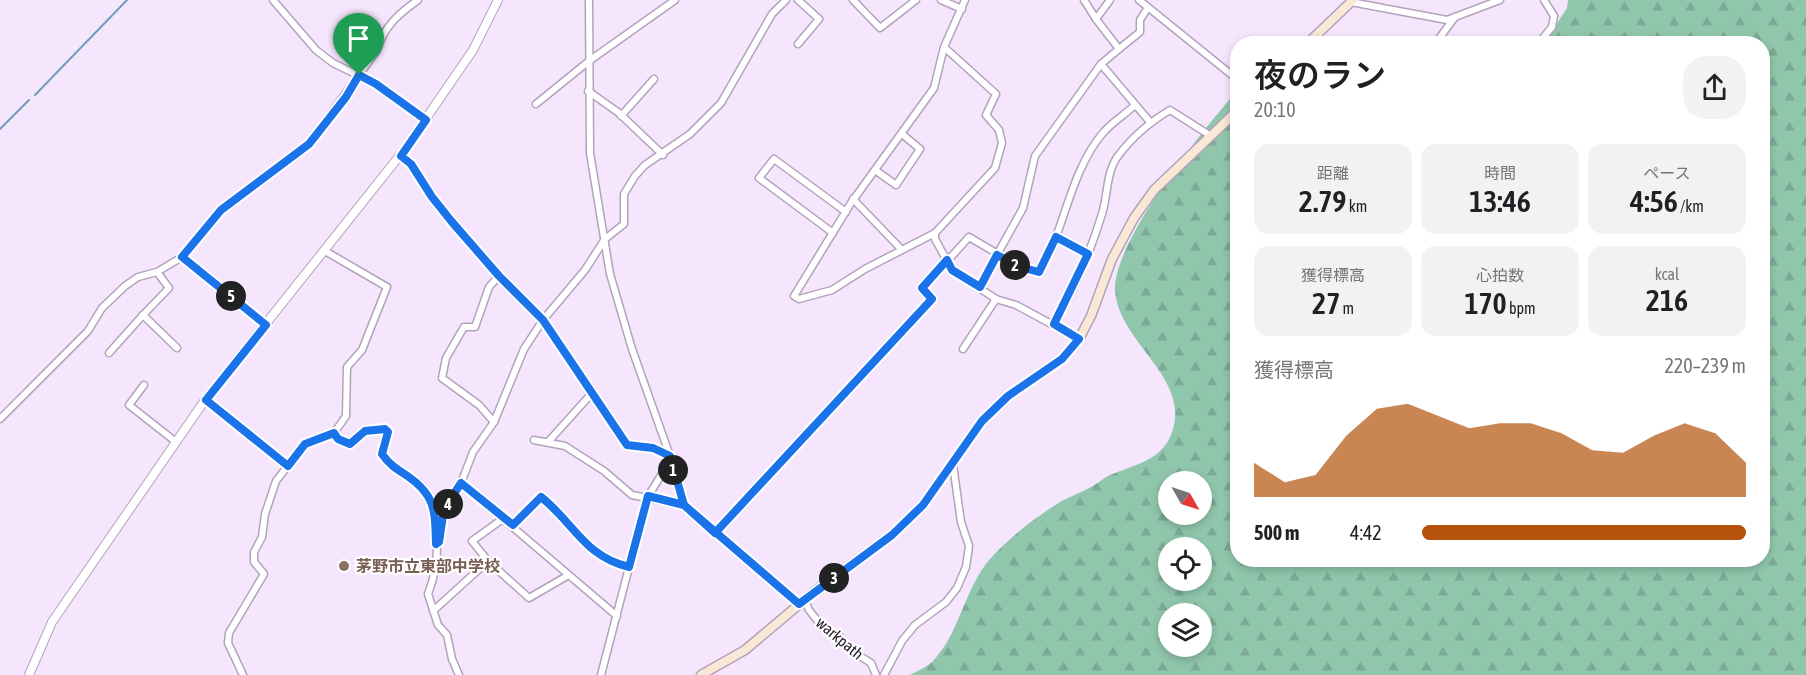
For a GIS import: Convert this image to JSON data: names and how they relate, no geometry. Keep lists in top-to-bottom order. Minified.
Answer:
{"streets":{"street":["warkpath"]},"places":["茅野市立東部中学校"],"north":"bottom right","page":{"heading":["夜のラン","20:10"],"stats":[["距離","2.79 km"],["時間","13:46"],["ペース","4:56 /km"],["獲得標高","27 m"],["心拍数","170 bpm"],["kcal","216"]],"pins":["2","5","1","4","3"],"chart":["獲得標高","220–239 m"],"list":[{"name":"500 m","note":"4:42"}]}}
